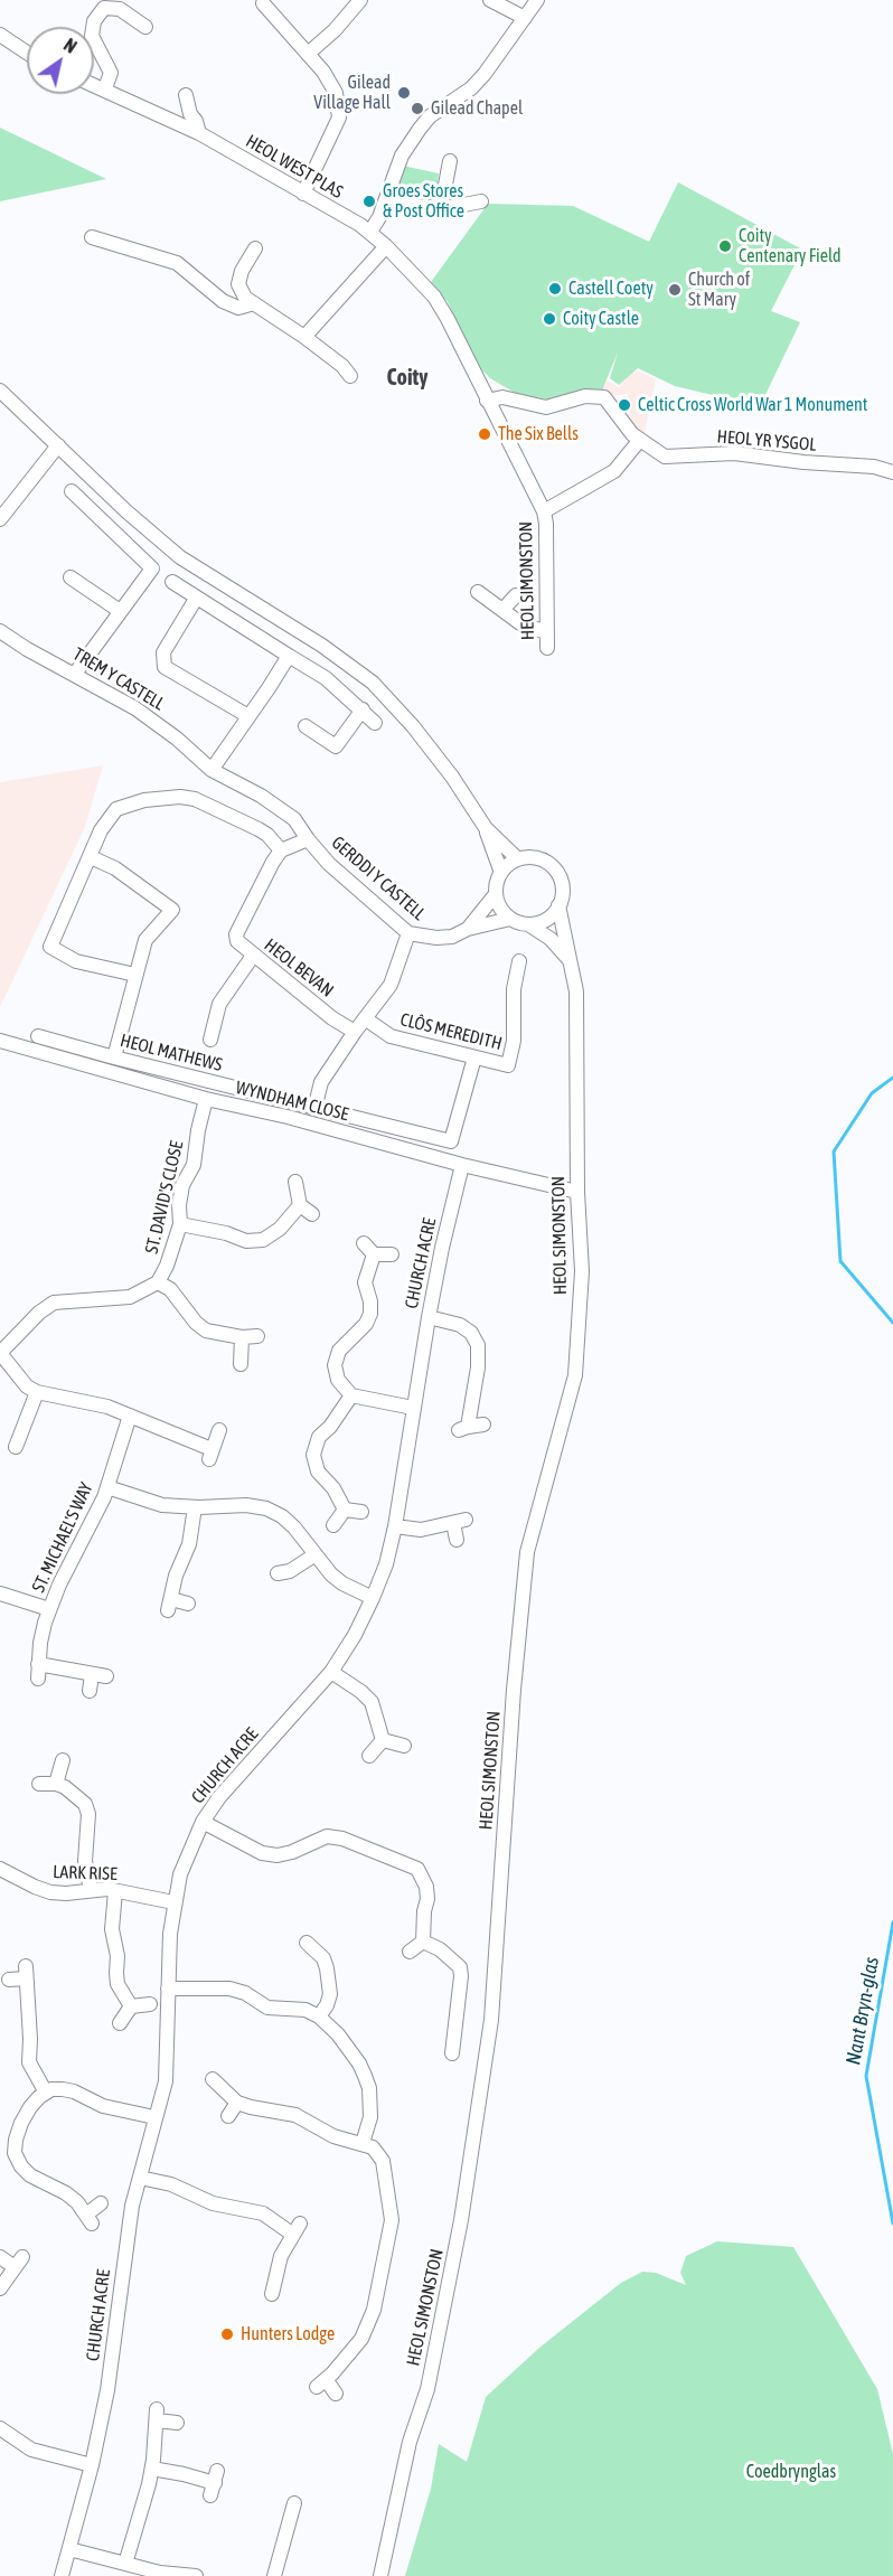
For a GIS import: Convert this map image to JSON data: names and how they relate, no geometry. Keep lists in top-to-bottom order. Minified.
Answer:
{"streets":{"street":["HEOL WEST PLAS","HEOL YR YSGOL","HEOL SIMONSTON","TREM Y CASTELL","GERDDI Y CASTELL","HEOL BEVAN","CLÔS MEREDITH","HEOL MATHEWS","WYNDHAM CLOSE","ST. DAVID'S CLOSE","CHURCH ACRE","ST. MICHAEL'S WAY","LARK RISE"]},"crossings":[["HEOL WEST PLAS","HEOL SIMONSTON"],["HEOL SIMONSTON","GERDDI Y CASTELL"],["HEOL SIMONSTON","WYNDHAM CLOSE"],["TREM Y CASTELL","GERDDI Y CASTELL"],["CLÔS MEREDITH","HEOL MATHEWS"],["WYNDHAM CLOSE","ST. DAVID'S CLOSE"],["WYNDHAM CLOSE","CHURCH ACRE"],["CHURCH ACRE","LARK RISE"]],"districts":["Coity"],"water":["Nant Bryn-glas"],"parks":["Coedbrynglas"],"places":["Gilead Village Hall","Gilead Chapel","Groes Stores & Post Office","Coity Centenary Field","Castell Coety","Church of St Mary","Coity Castle","Celtic Cross World War 1 Monument","The Six Bells","Hunters Lodge"],"north":"top right"}
